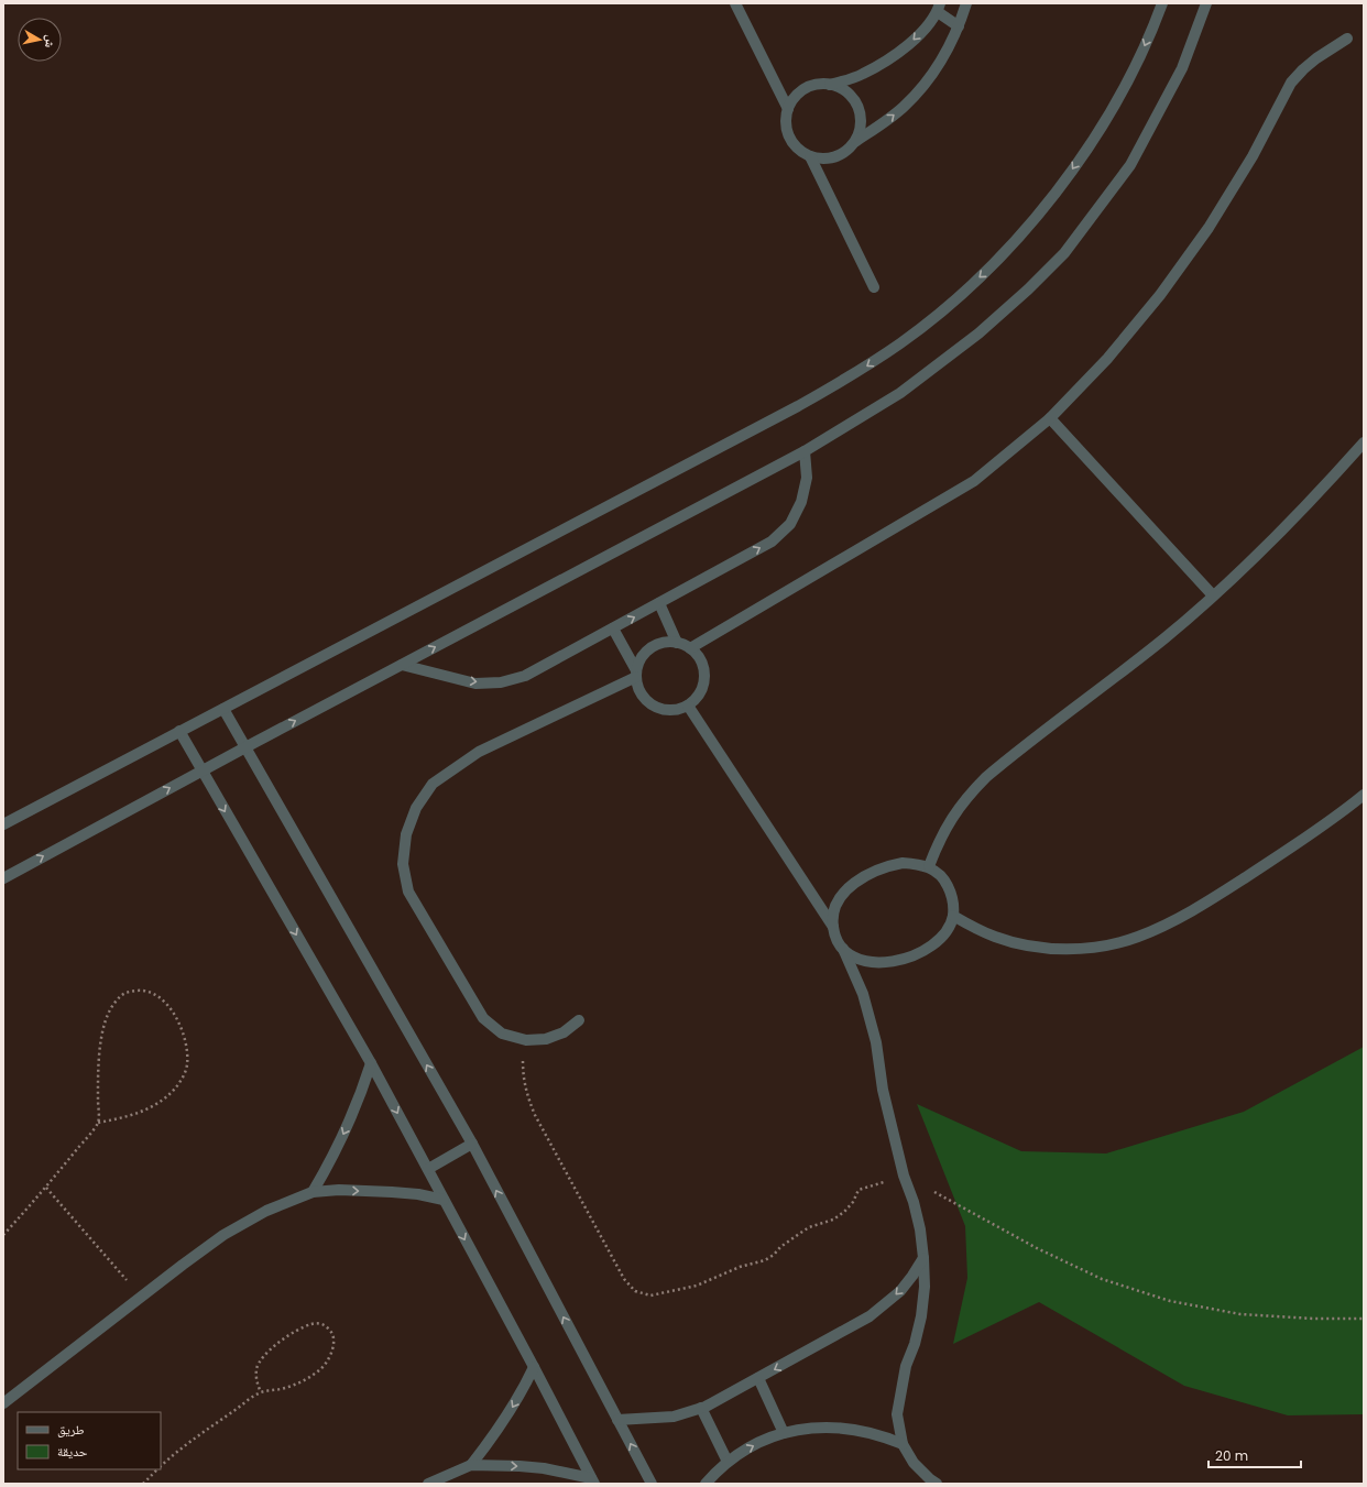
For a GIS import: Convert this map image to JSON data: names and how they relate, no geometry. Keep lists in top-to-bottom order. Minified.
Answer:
{"legend":["طريق","حديقة"],"scale_bar":"20 m","north":"right"}
